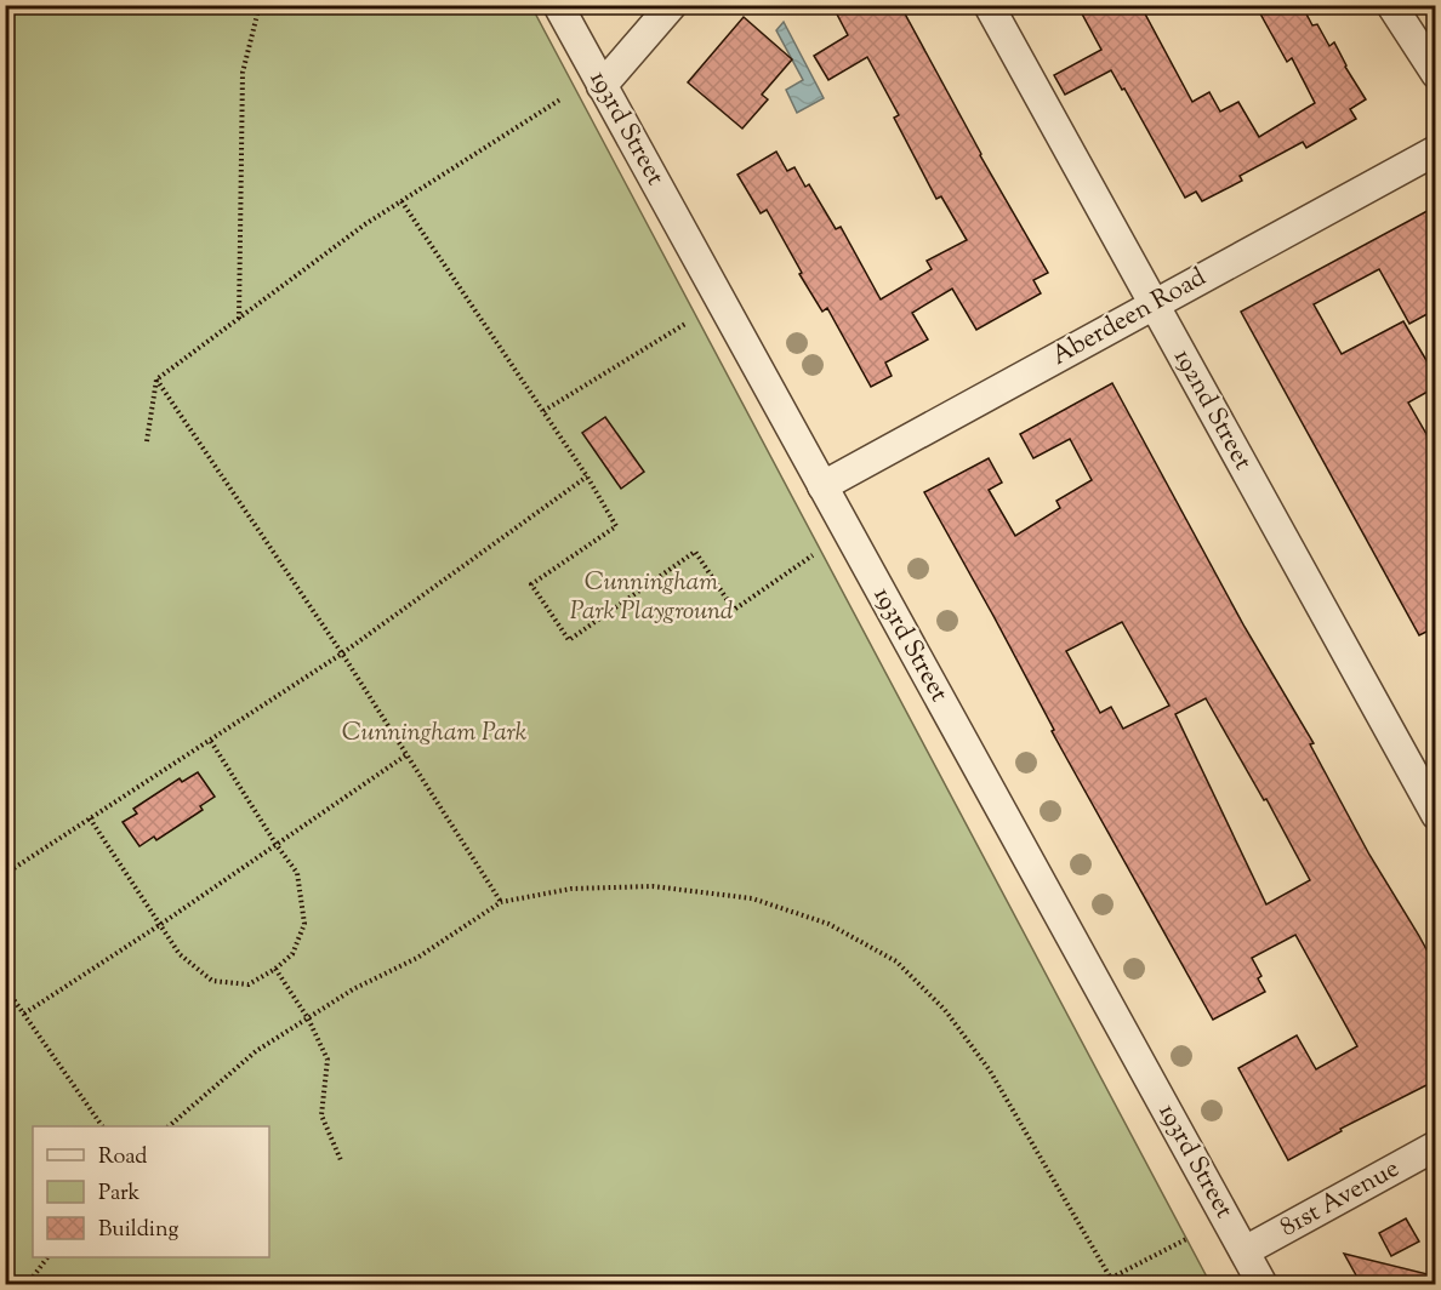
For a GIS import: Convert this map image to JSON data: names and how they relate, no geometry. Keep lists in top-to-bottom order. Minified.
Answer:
{"streets":{"street":["193rd Street","Aberdeen Road","192nd Street","81st Avenue"]},"crossings":[["193rd Street","Aberdeen Road"],["193rd Street","81st Avenue"],["Aberdeen Road","192nd Street"]],"parks":["Cunningham Park Playground","Cunningham Park"],"legend":["Road","Park","Building"]}
